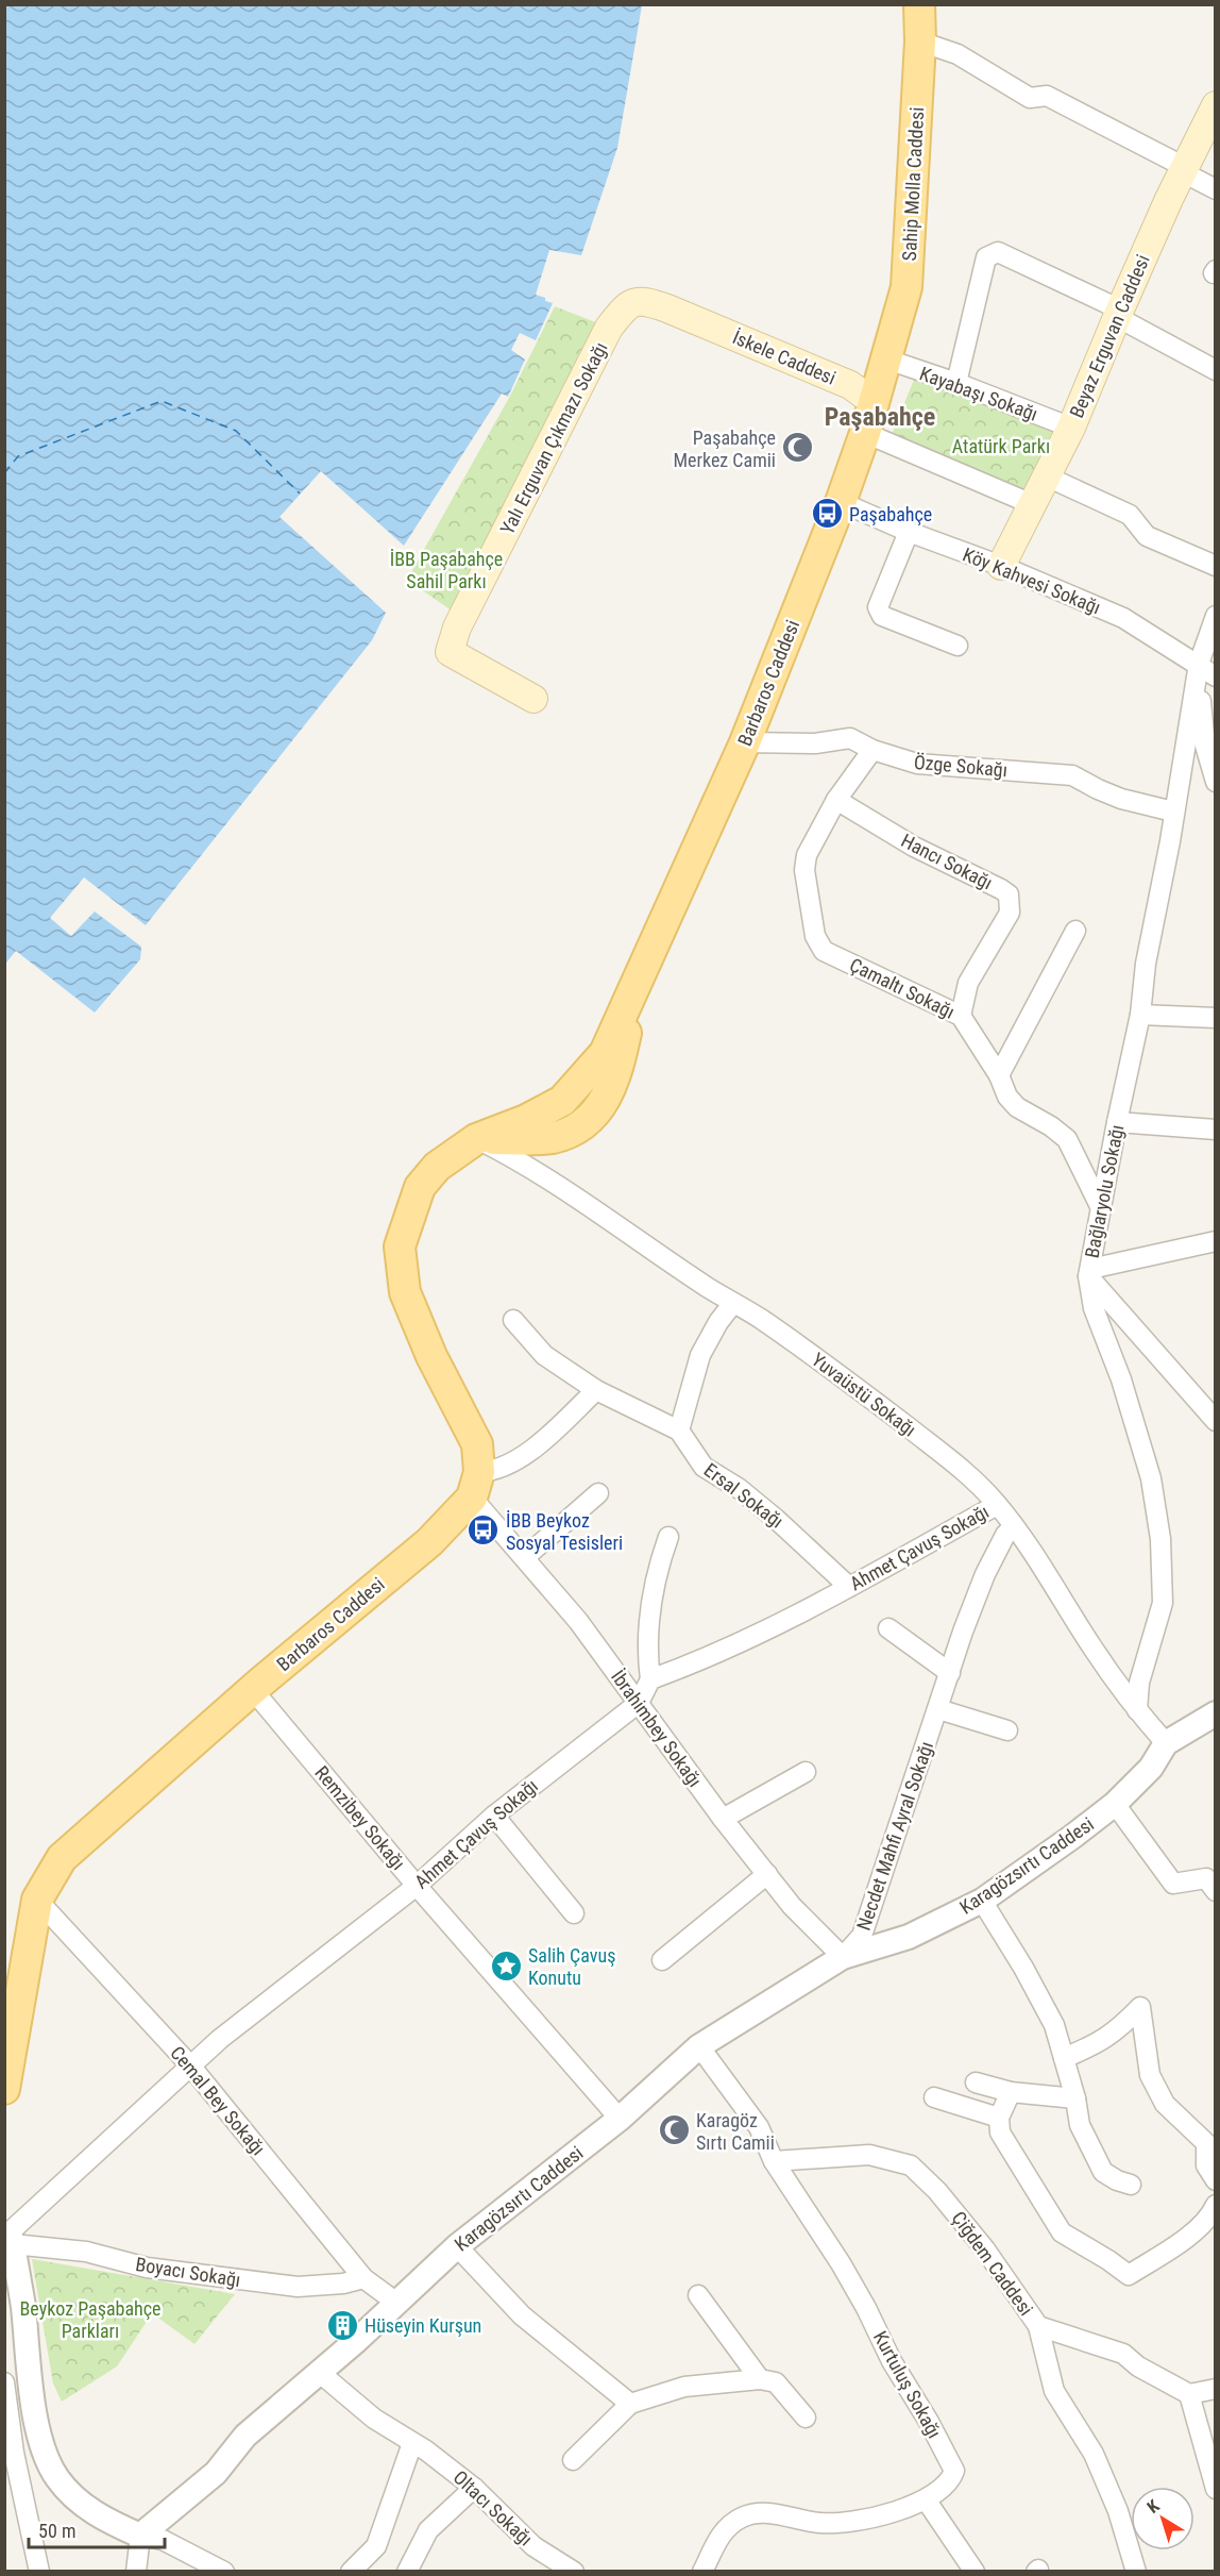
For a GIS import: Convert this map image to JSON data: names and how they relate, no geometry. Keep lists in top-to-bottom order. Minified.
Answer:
{"streets":{"main road":["Sahip Molla Caddesi","Beyaz Erguvan Caddesi","İskele Caddesi","Yalı Erguvan Çıkmazı Sokağı","Barbaros Caddesi"],"street":["Kayabaşı Sokağı","Köy Kahvesi Sokağı","Özge Sokağı","Hancı Sokağı","Çamaltı Sokağı","Bağlaryolu Sokağı","Yuvaüstü Sokağı","Ersal Sokağı","Ahmet Çavuş Sokağı","İbrahimbey Sokağı","Remzibey Sokağı","Necdet Mahfi Ayral Sokağı","Karagözsırtı Caddesi","Cemal Bey Sokağı","Çiğdem Caddesi","Boyacı Sokağı","Kurtuluş Sokağı","Oltacı Sokağı"]},"crossings":[["Sahip Molla Caddesi","Kayabaşı Sokağı"],["Sahip Molla Caddesi","Barbaros Caddesi"],["Beyaz Erguvan Caddesi","Kayabaşı Sokağı"],["Beyaz Erguvan Caddesi","Köy Kahvesi Sokağı"],["İskele Caddesi","Yalı Erguvan Çıkmazı Sokağı"],["İskele Caddesi","Barbaros Caddesi"],["Kayabaşı Sokağı","Barbaros Caddesi"],["Köy Kahvesi Sokağı","Barbaros Caddesi"],["Köy Kahvesi Sokağı","Bağlaryolu Sokağı"],["Barbaros Caddesi","Özge Sokağı"],["Barbaros Caddesi","Yuvaüstü Sokağı"],["Barbaros Caddesi","İbrahimbey Sokağı"],["Barbaros Caddesi","Remzibey Sokağı"],["Barbaros Caddesi","Cemal Bey Sokağı"],["Özge Sokağı","Çamaltı Sokağı"],["Özge Sokağı","Bağlaryolu Sokağı"],["Hancı Sokağı","Çamaltı Sokağı"],["Çamaltı Sokağı","Bağlaryolu Sokağı"],["Bağlaryolu Sokağı","Yuvaüstü Sokağı"],["Yuvaüstü Sokağı","Ahmet Çavuş Sokağı"],["Yuvaüstü Sokağı","Necdet Mahfi Ayral Sokağı"],["Yuvaüstü Sokağı","Karagözsırtı Caddesi"],["Ersal Sokağı","Ahmet Çavuş Sokağı"],["Ahmet Çavuş Sokağı","İbrahimbey Sokağı"],["Ahmet Çavuş Sokağı","Remzibey Sokağı"],["Ahmet Çavuş Sokağı","Cemal Bey Sokağı"],["Ahmet Çavuş Sokağı","Boyacı Sokağı"],["İbrahimbey Sokağı","Necdet Mahfi Ayral Sokağı"],["İbrahimbey Sokağı","Karagözsırtı Caddesi"],["Remzibey Sokağı","Karagözsırtı Caddesi"],["Necdet Mahfi Ayral Sokağı","Karagözsırtı Caddesi"],["Karagözsırtı Caddesi","Cemal Bey Sokağı"],["Karagözsırtı Caddesi","Kurtuluş Sokağı"],["Karagözsırtı Caddesi","Oltacı Sokağı"],["Cemal Bey Sokağı","Boyacı Sokağı"],["Çiğdem Caddesi","Kurtuluş Sokağı"]],"districts":["Paşabahçe"],"parks":["Atatürk Parkı","İBB Paşabahçe Sahil Parkı","Beykoz Paşabahçe Parkları"],"places":{"mosque":["Paşabahçe Merkez Camii","Karagöz Sırtı Camii"],"bus stop":["Paşabahçe","İBB Beykoz Sosyal Tesisleri"],"place":["Salih Çavuş Konutu"],"building":["Hüseyin Kurşun"]},"scale_bar":"50 m","north":"top left"}
